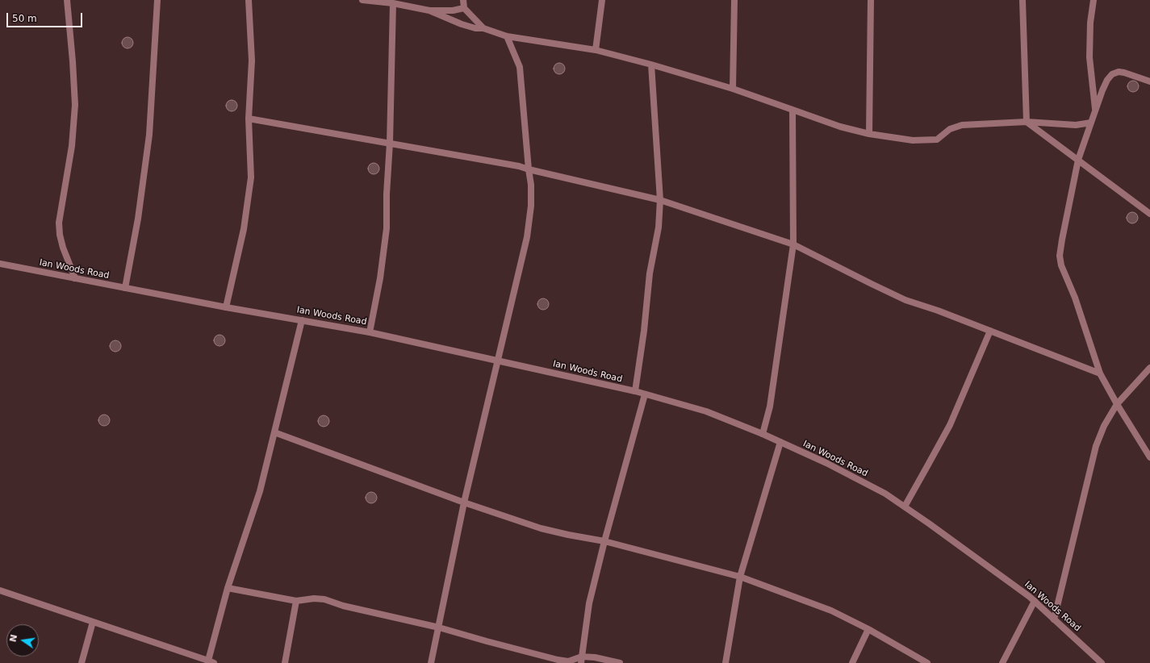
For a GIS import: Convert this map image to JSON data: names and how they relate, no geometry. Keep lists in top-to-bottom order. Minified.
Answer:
{"streets":{"street":["Ian Woods Road"]},"scale_bar":"50 m","north":"left"}
